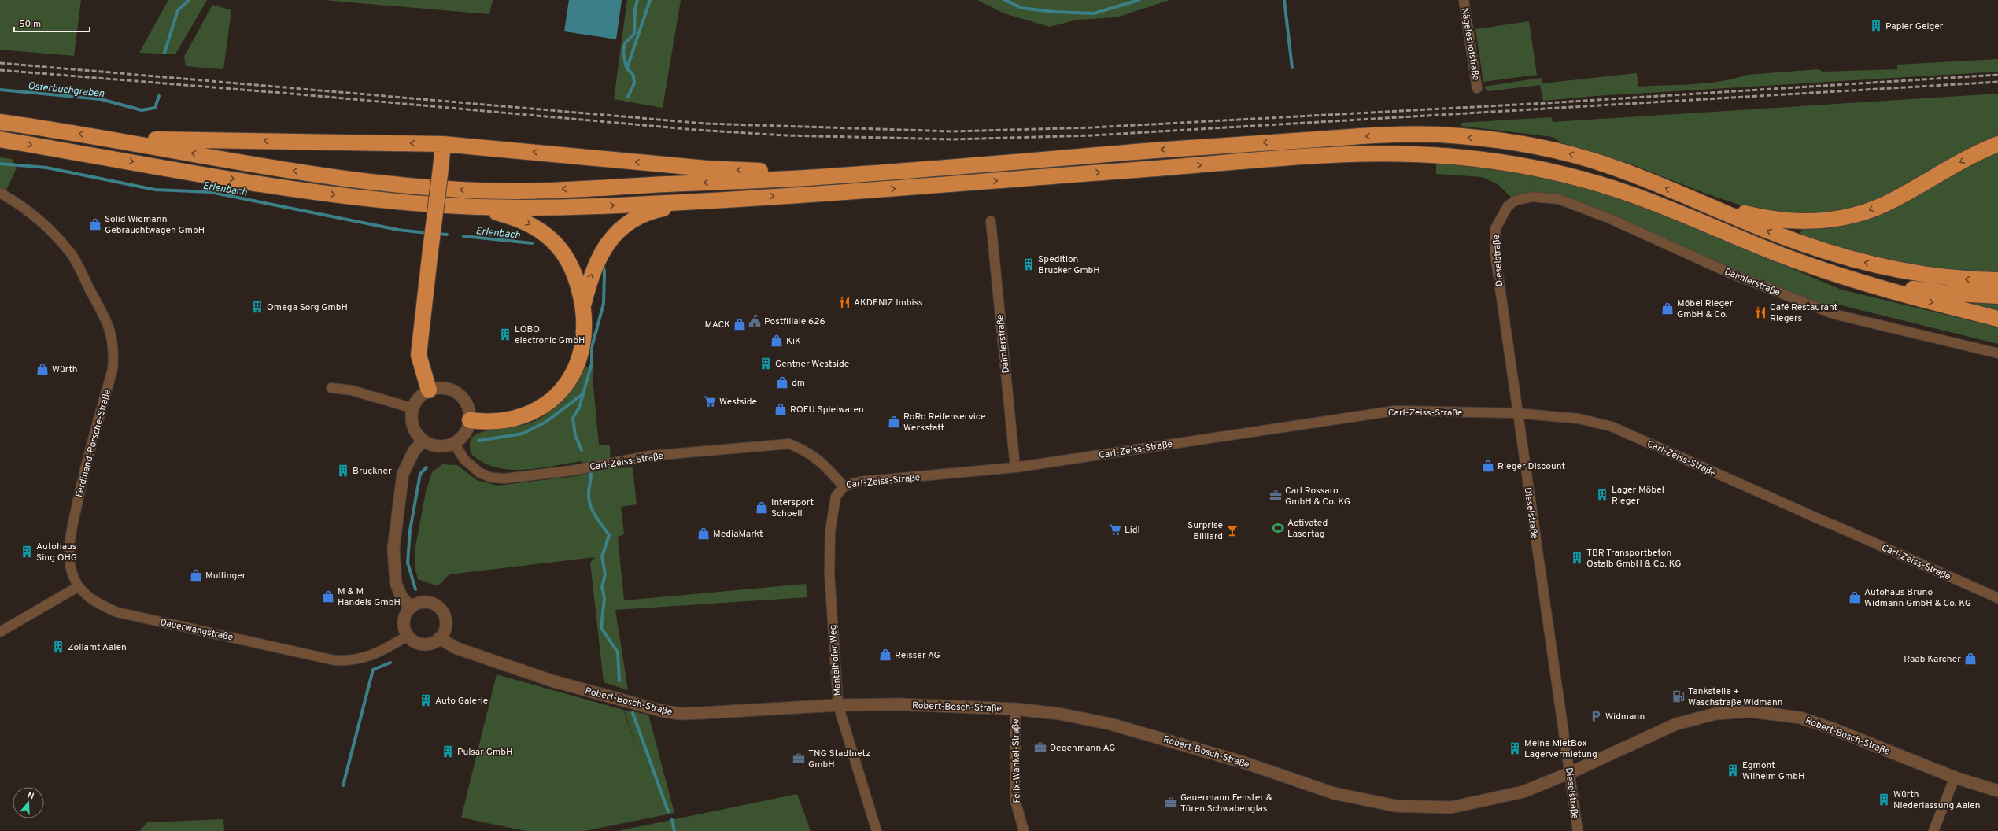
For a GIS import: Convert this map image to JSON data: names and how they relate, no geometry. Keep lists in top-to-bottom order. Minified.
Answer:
{"streets":{"street":["Nägeleshofstraße","Dieselstraße","Daimlerstraße","Carl-Zeiss-Straße","Ferdinand-Porsche-Straße","Dauerwangstraße","Mantelhofer Weg","Robert-Bosch-Straße","Felix-Wankel-Straße"]},"crossings":[["Dieselstraße","Daimlerstraße"],["Dieselstraße","Carl-Zeiss-Straße"],["Dieselstraße","Robert-Bosch-Straße"],["Daimlerstraße","Carl-Zeiss-Straße"],["Carl-Zeiss-Straße","Mantelhofer Weg"],["Ferdinand-Porsche-Straße","Dauerwangstraße"],["Dauerwangstraße","Robert-Bosch-Straße"],["Mantelhofer Weg","Robert-Bosch-Straße"],["Robert-Bosch-Straße","Felix-Wankel-Straße"]],"water":["Osterbuchgraben","Erlenbach"],"places":{"building":["Papier Geiger","Spedition Brucker GmbH","Omega Sorg GmbH","LOBO electronic GmbH","Gentner Westside","Bruckner","Lager Möbel Rieger","Autohaus Sing OHG","TBR Transportbeton Ostalb GmbH & Co. KG","Zollamt Aalen","Auto Galerie","Meine MietBox Lagervermietung","Pulsar GmbH","Egmont Wilhelm GmbH","Würth Niederlassung Aalen"],"shop":["Solid Widmann Gebrauchtwagen GmbH","Möbel Rieger GmbH & Co.","MACK","KiK","Würth","dm","ROFU Spielwaren","RoRo Reifenservice Werkstatt","Rieger Discount","Intersport Schoell","MediaMarkt","Mulfinger","M & M Handels GmbH","Autohaus Bruno Widmann GmbH & Co. KG","Reisser AG","Raab Karcher"],"restaurant":["AKDENIZ Imbiss","Café Restaurant Riegers"],"public building":["Postfiliale 626"],"supermarket":["Westside","Lidl"],"office":["Carl Rossaro GmbH & Co. KG","Degenmann AG","TNG Stadtnetz GmbH","Gauermann Fenster & Türen Schwabenglas"],"sports":["Activated Lasertag"],"bar":["Surprise Billiard"],"fuel station":["Tankstelle + Waschstraße Widmann"],"parking":["Widmann"]},"scale_bar":"50 m","north":"top"}
